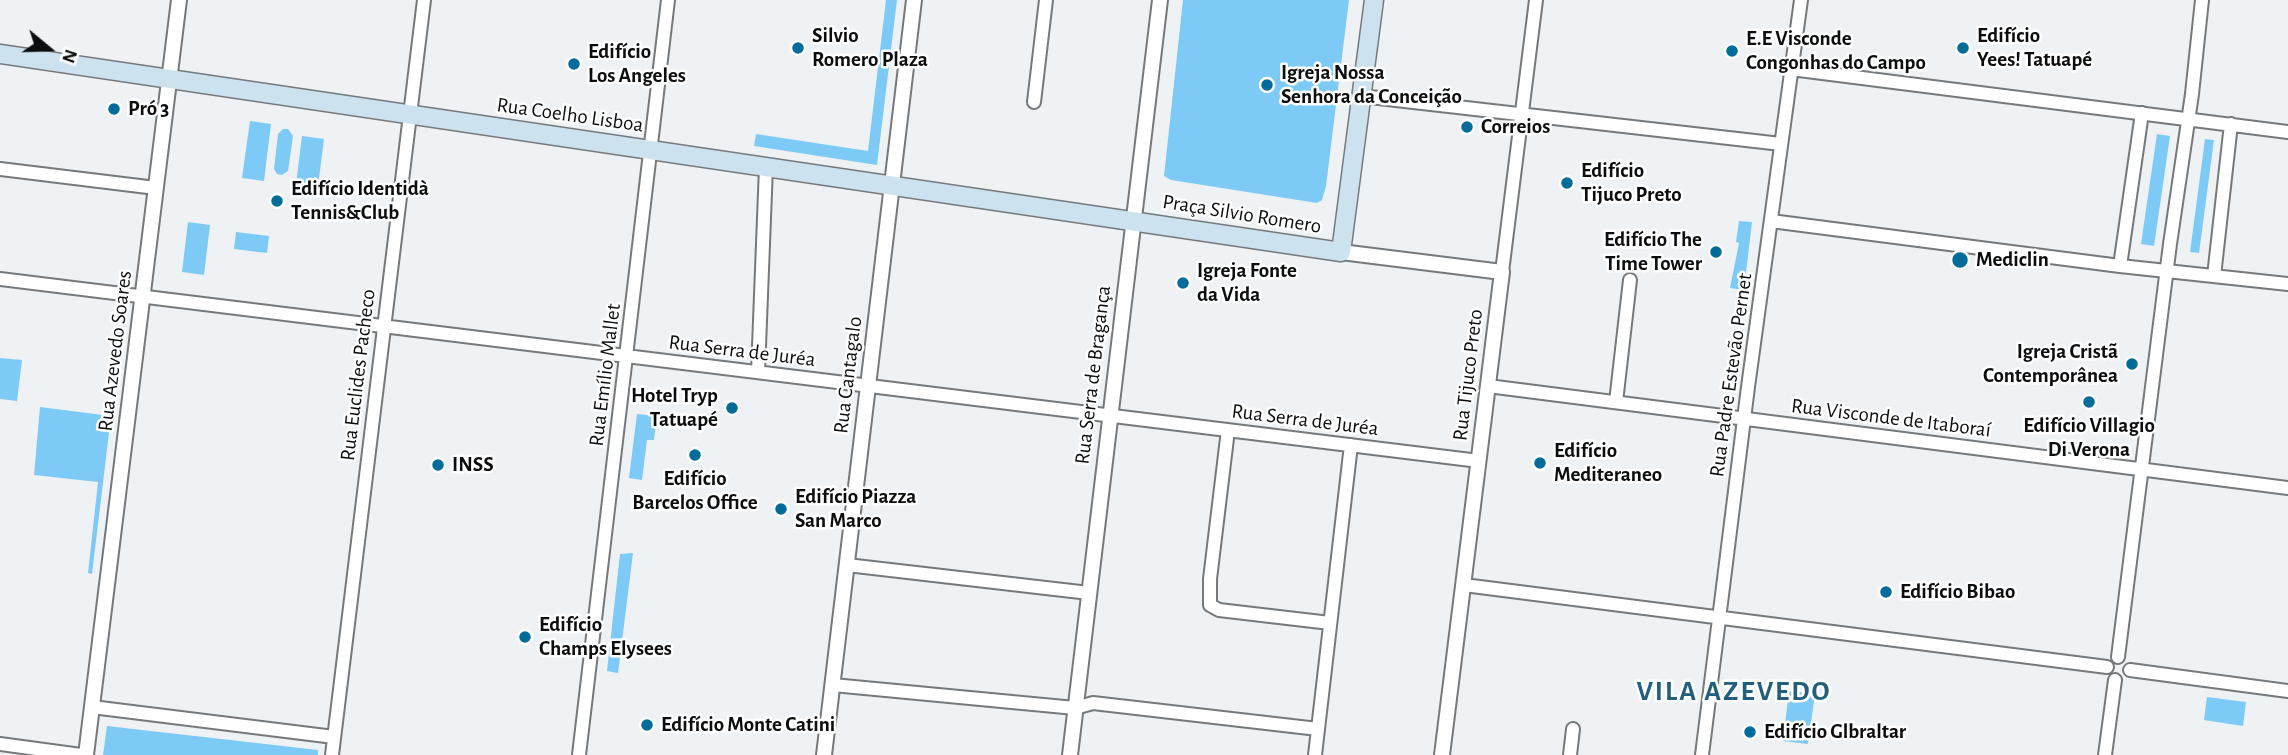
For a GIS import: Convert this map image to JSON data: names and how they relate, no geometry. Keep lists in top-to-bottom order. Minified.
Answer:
{"streets":{"main road":["Rua Coelho Lisboa","Praça Silvio Romero"],"street":["Rua Azevedo Soares","Rua Serra de Juréa","Rua Euclides Pacheco","Rua Emílio Mallet","Rua Cantagalo","Rua Serra de Bragança","Rua Tijuco Preto","Rua Padre Estevão Pernet","Rua Visconde de Itaboraí"]},"crossings":[["Rua Coelho Lisboa","Praça Silvio Romero"],["Rua Coelho Lisboa","Rua Azevedo Soares"],["Rua Coelho Lisboa","Rua Euclides Pacheco"],["Rua Coelho Lisboa","Rua Emílio Mallet"],["Rua Coelho Lisboa","Rua Cantagalo"],["Rua Coelho Lisboa","Rua Serra de Bragança"],["Praça Silvio Romero","Rua Serra de Bragança"],["Rua Azevedo Soares","Rua Serra de Juréa"],["Rua Serra de Juréa","Rua Euclides Pacheco"],["Rua Serra de Juréa","Rua Emílio Mallet"],["Rua Serra de Juréa","Rua Cantagalo"],["Rua Serra de Juréa","Rua Serra de Bragança"],["Rua Serra de Juréa","Rua Tijuco Preto"],["Rua Tijuco Preto","Rua Visconde de Itaboraí"],["Rua Padre Estevão Pernet","Rua Visconde de Itaboraí"]],"districts":["VILA AZEVEDO"],"places":["Silvio Romero Plaza","Edifício Yees! Tatuapé","E.E Visconde Congonhas do Campo","Edifício Los Angeles","Igreja Nossa Senhora da Conceição","Pró 3","Correios","Edifício Tijuco Preto","Edifício Identidà Tennis&Club","Edifício The Time Tower","Mediclin","Igreja Fonte da Vida","Igreja Cristã Contemporânea","Edifício Villagio Di Verona","Hotel Tryp Tatuapé","Edifício Barcelos Office","Edifício Mediteraneo","INSS","Edifício Piazza San Marco","Edifício Bibao","Edifício Champs Elysees","Edifício Monte Catini","Edifício Glbraltar"],"north":"right"}
